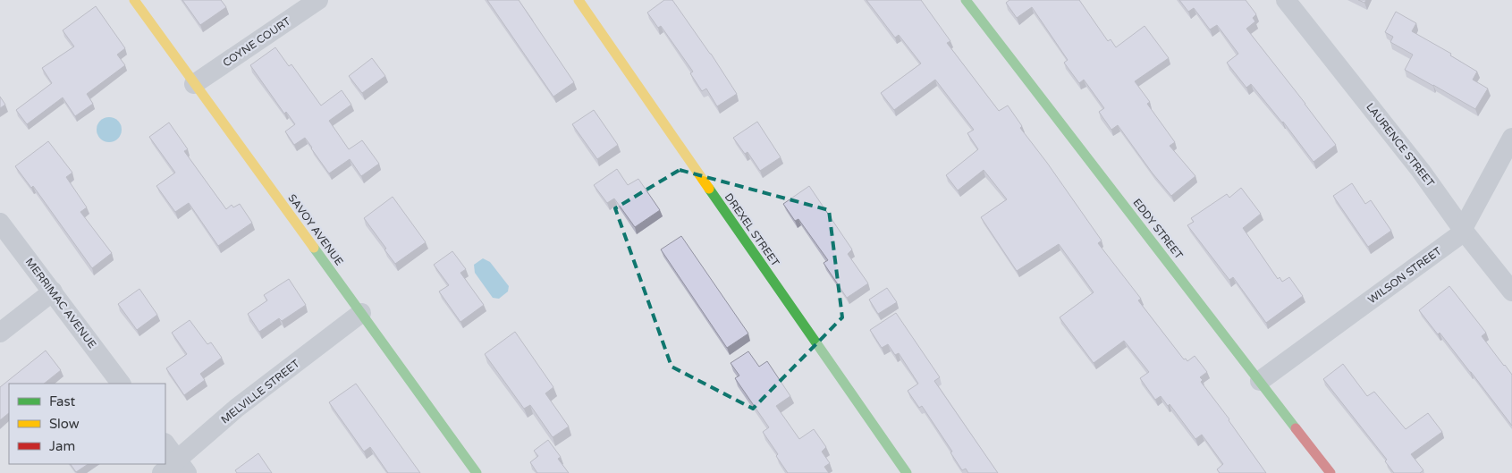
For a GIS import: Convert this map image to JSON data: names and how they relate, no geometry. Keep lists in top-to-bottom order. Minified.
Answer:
{"streets":{"street":["COYNE COURT","LAURENCE STREET","EDDY STREET","SAVOY AVENUE","DREXEL STREET","WILSON STREET","MERRIMAC AVENUE","MELVILLE STREET"]},"crossings":[["COYNE COURT","SAVOY AVENUE"],["LAURENCE STREET","WILSON STREET"],["EDDY STREET","WILSON STREET"],["SAVOY AVENUE","MELVILLE STREET"]],"legend":["Fast","Slow","Jam"]}
